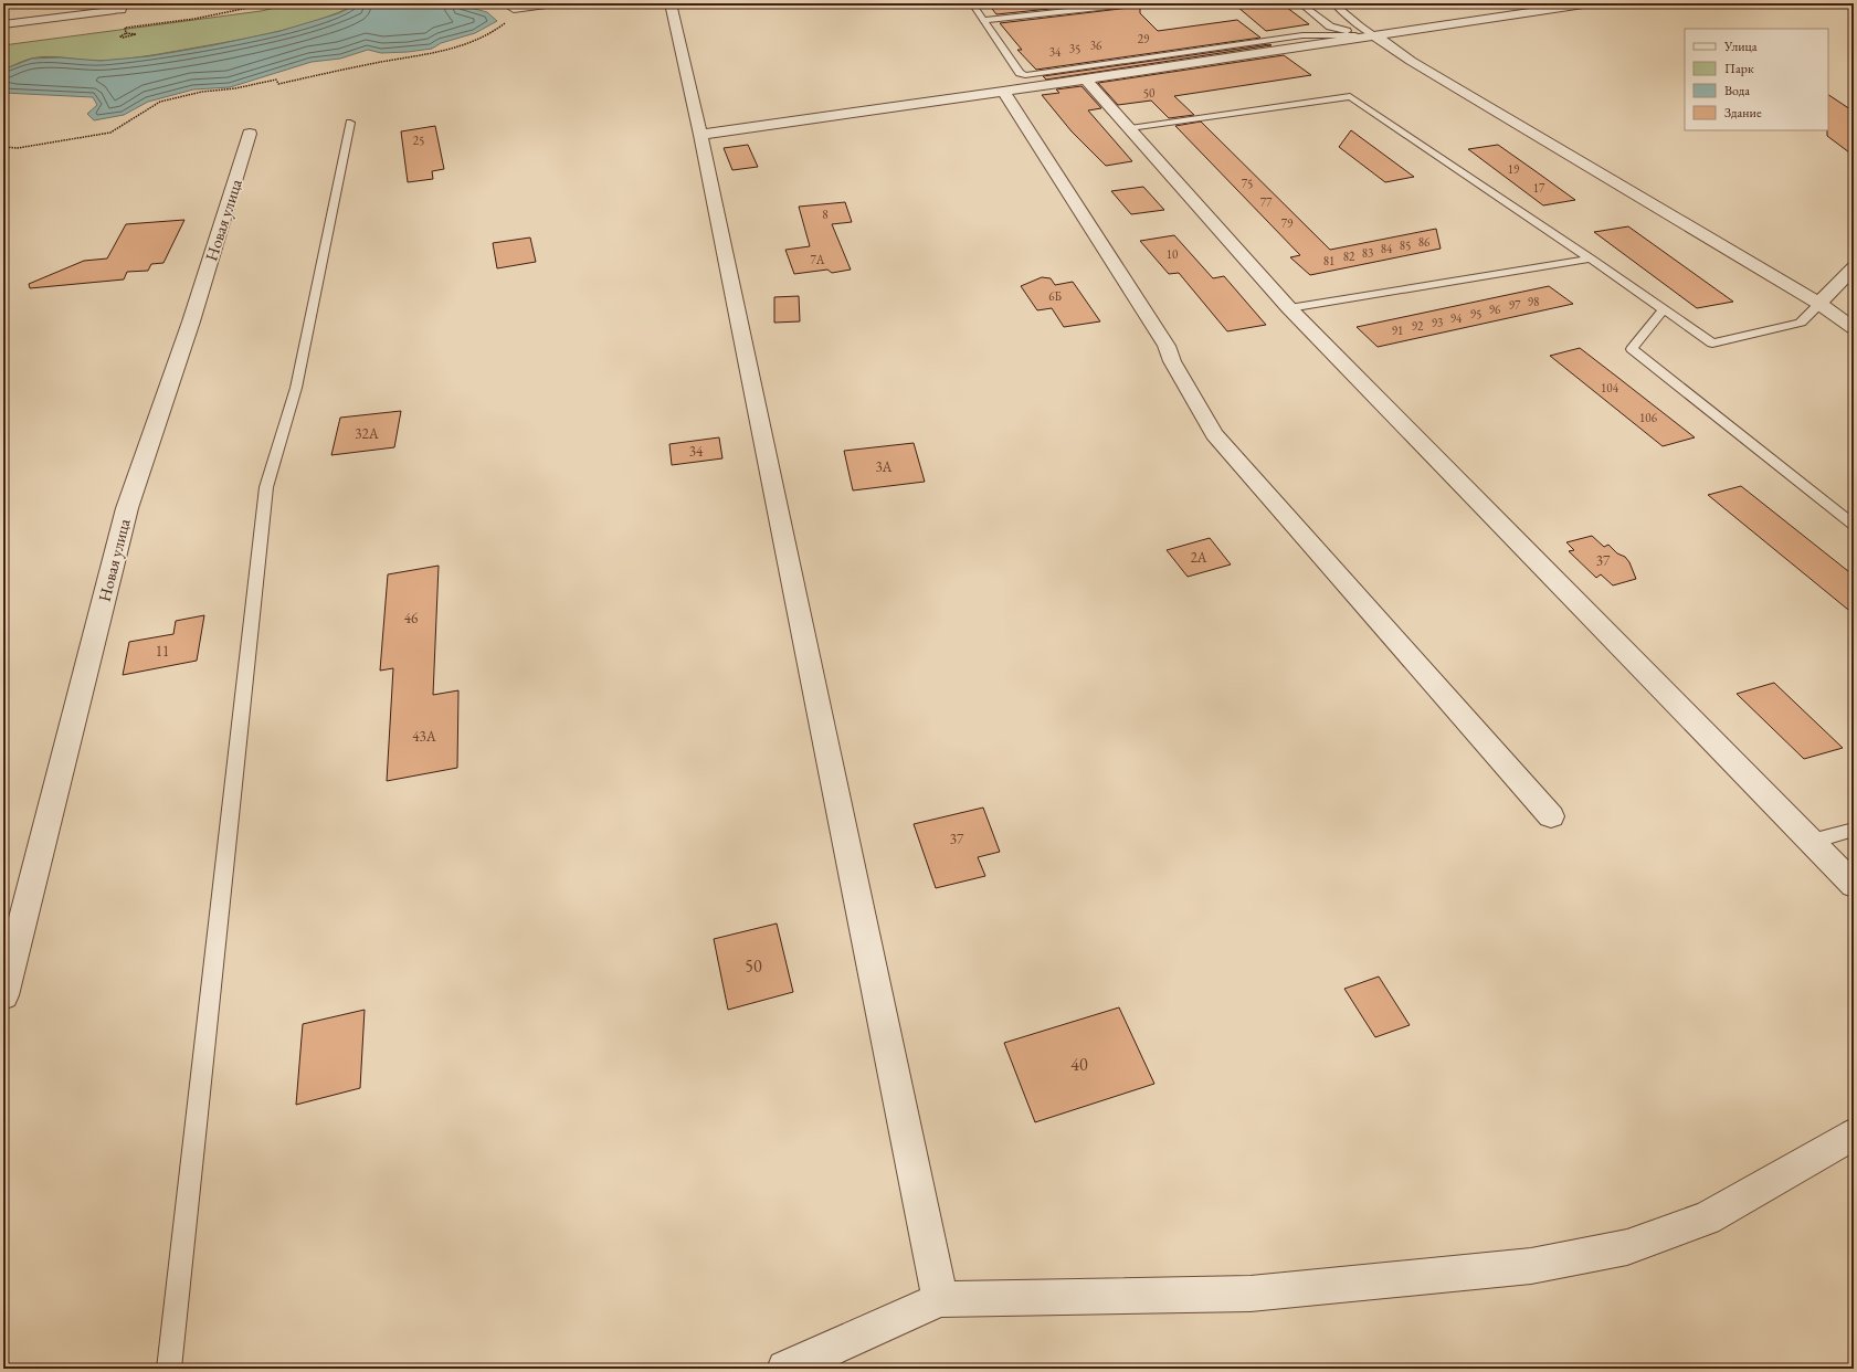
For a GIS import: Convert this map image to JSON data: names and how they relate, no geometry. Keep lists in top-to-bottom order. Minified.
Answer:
{"streets":{"street":["Новая улица"]},"house_numbers":["29","36","35","34","50","25","19","75","17","77","8","79","86","85","84","83","10","82","7А","81","6Б","98","97","96","95","94","93","92","91","104","106","32А","34","3А","2А","37","46","11","43А","37","50","40"],"legend":["Улица","Парк","Вода","Здание"]}
